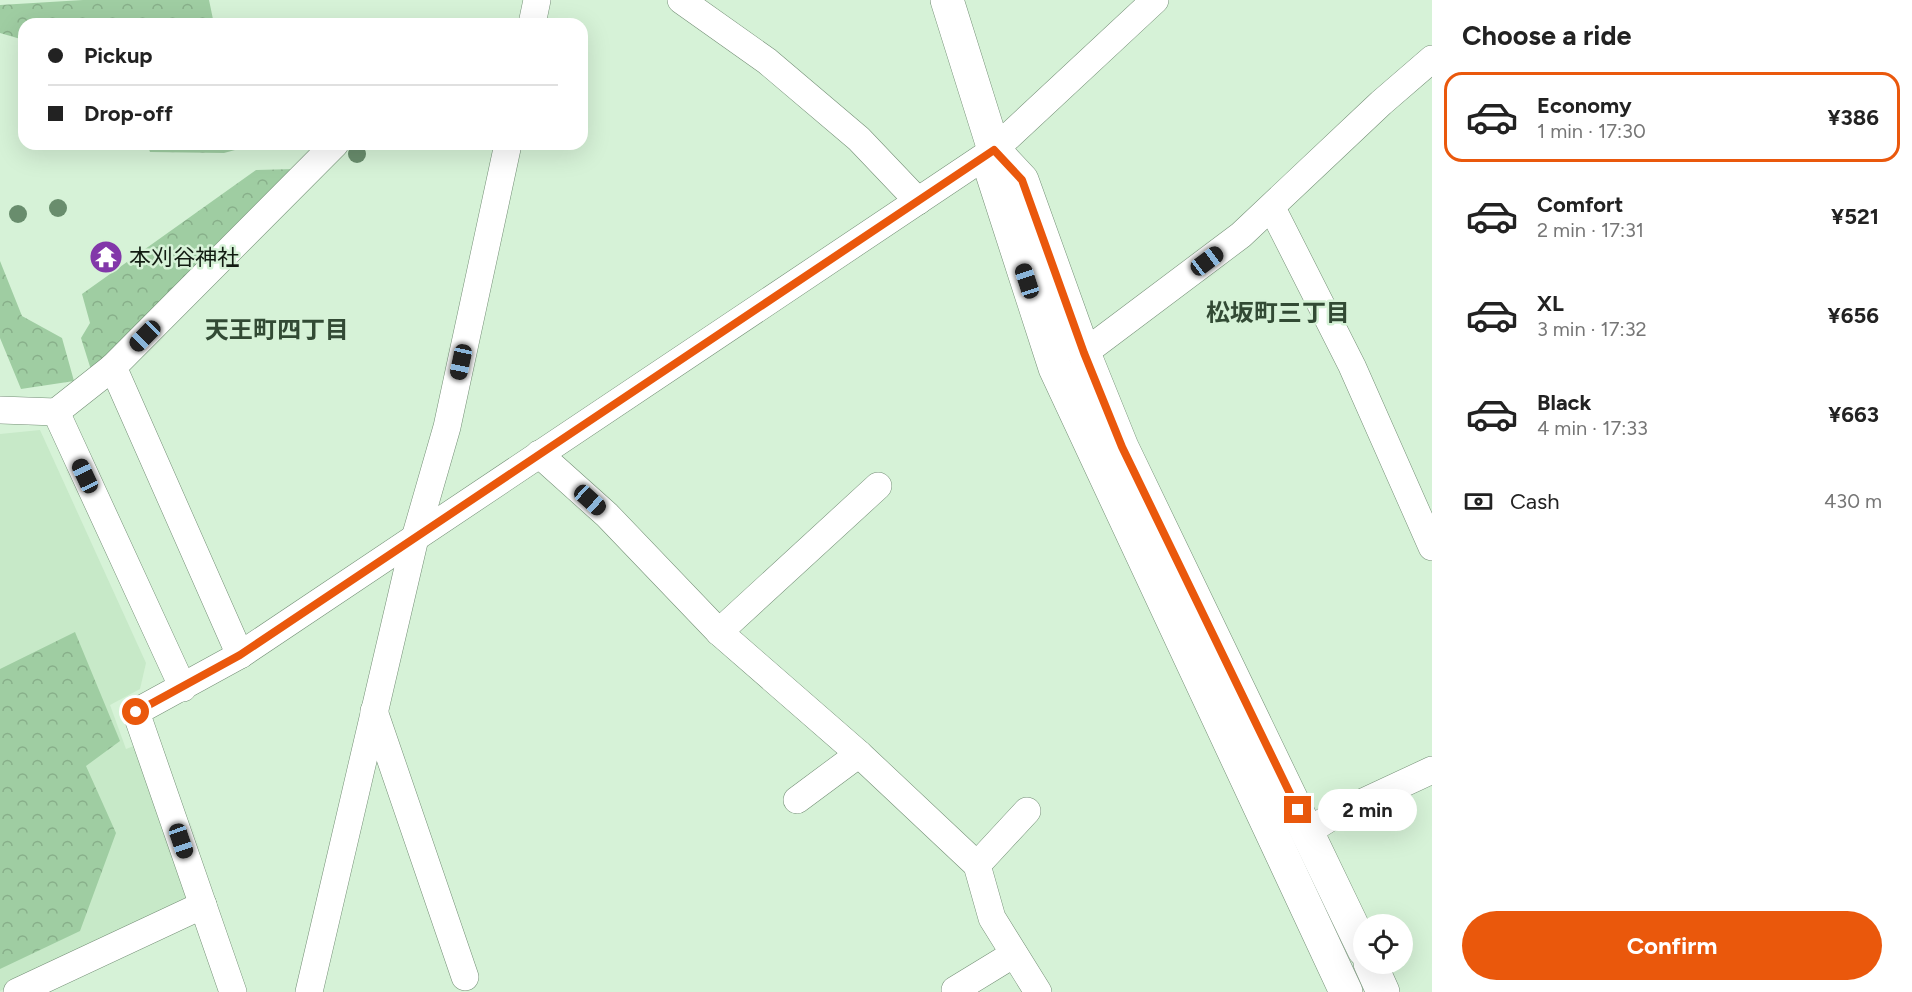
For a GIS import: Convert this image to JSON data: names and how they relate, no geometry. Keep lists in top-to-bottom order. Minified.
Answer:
{"districts":["松坂町三丁目","天王町四丁目"],"places":{"temple":["本刈谷神社"]},"page":{"heading":"Choose a ride","banner":["Pickup","Drop-off"],"list":[{"name":"Economy","note":"1 min · 17:30","value":"¥386"},{"name":"Comfort","note":"2 min · 17:31","value":"¥521"},{"name":"XL","note":"3 min · 17:32","value":"¥656"},{"name":"Black","note":"4 min · 17:33","value":"¥663"}],"pay":["Cash","430 m"],"bubble":"2 min","buttons":"Confirm"}}
